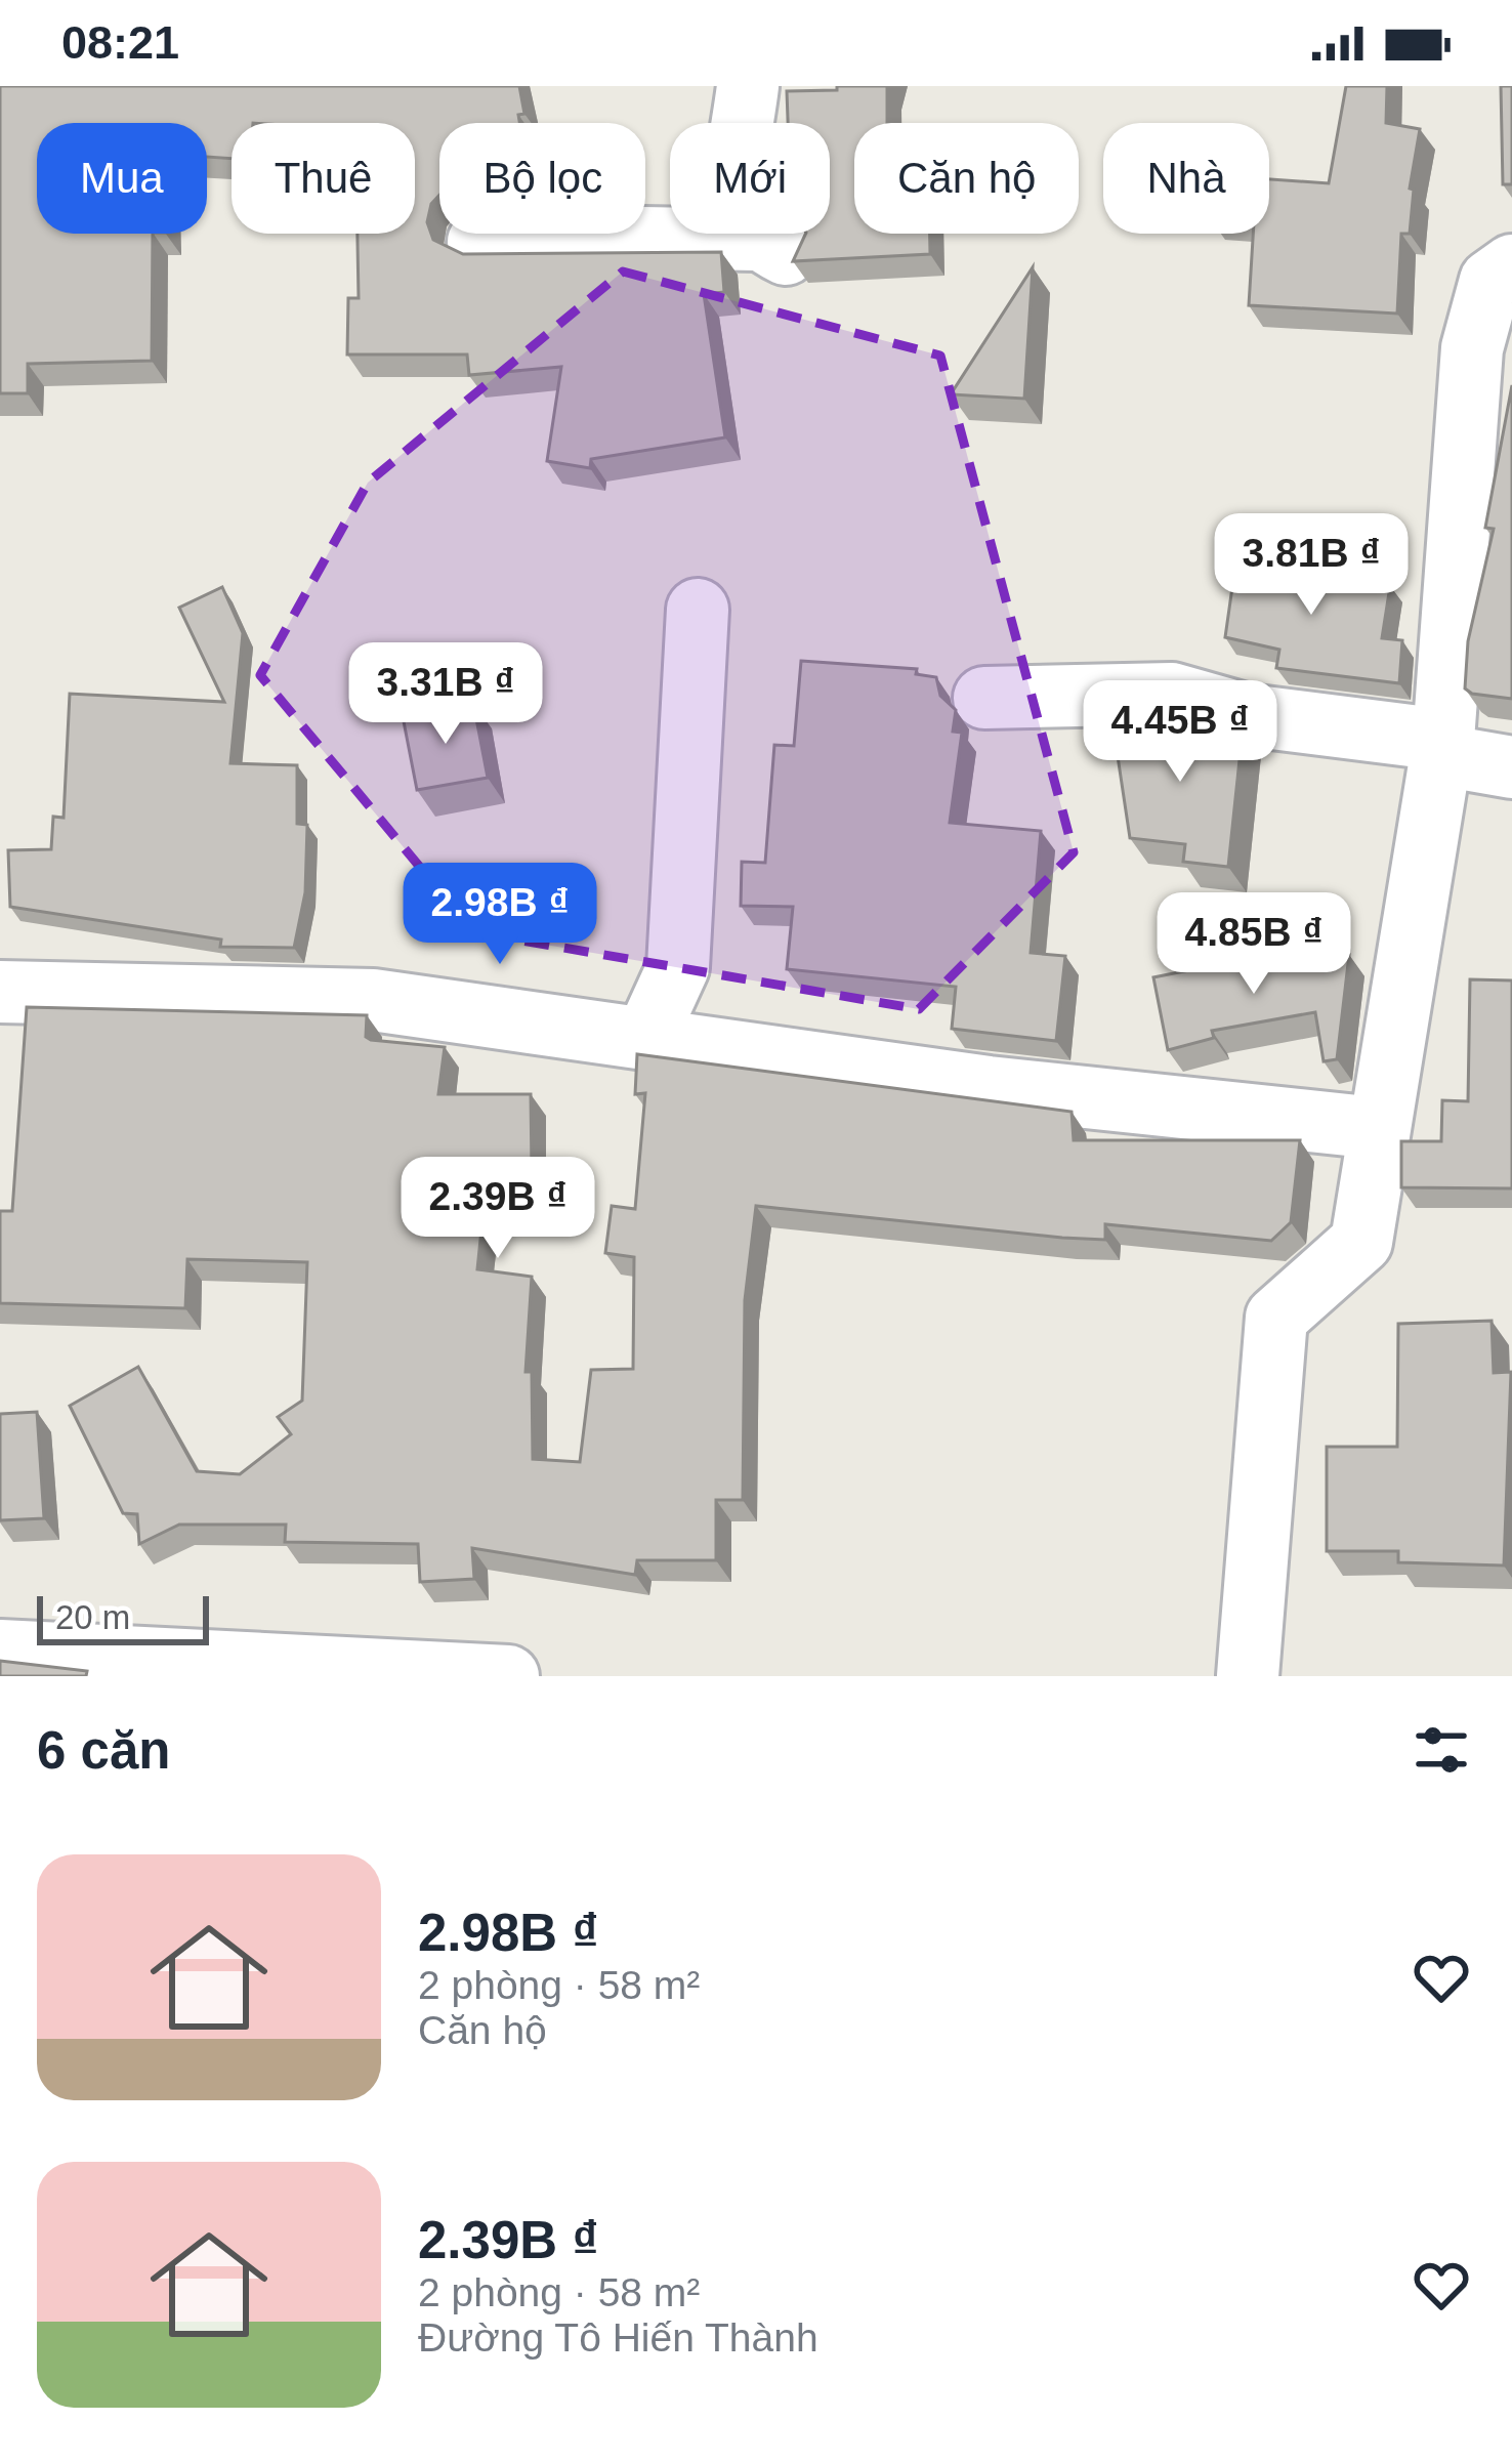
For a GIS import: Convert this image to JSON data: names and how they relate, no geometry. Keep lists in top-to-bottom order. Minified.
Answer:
{"scale_bar":"20 m","page":{"status":"08:21","chip":["Mua","Thuê","Bộ lọc","Mới","Căn hộ","Nhà"],"price":["3.81B ₫","3.31B ₫","4.45B ₫","2.98B ₫","4.85B ₫","2.39B ₫"],"scale":"20 m","heading":"6 căn","list":[{"name":"2.98B ₫","note":"2 phòng · 58 m² · Căn hộ"},{"name":"2.39B ₫","note":"2 phòng · 58 m² · Đường Tô Hiến Thành"}]}}
